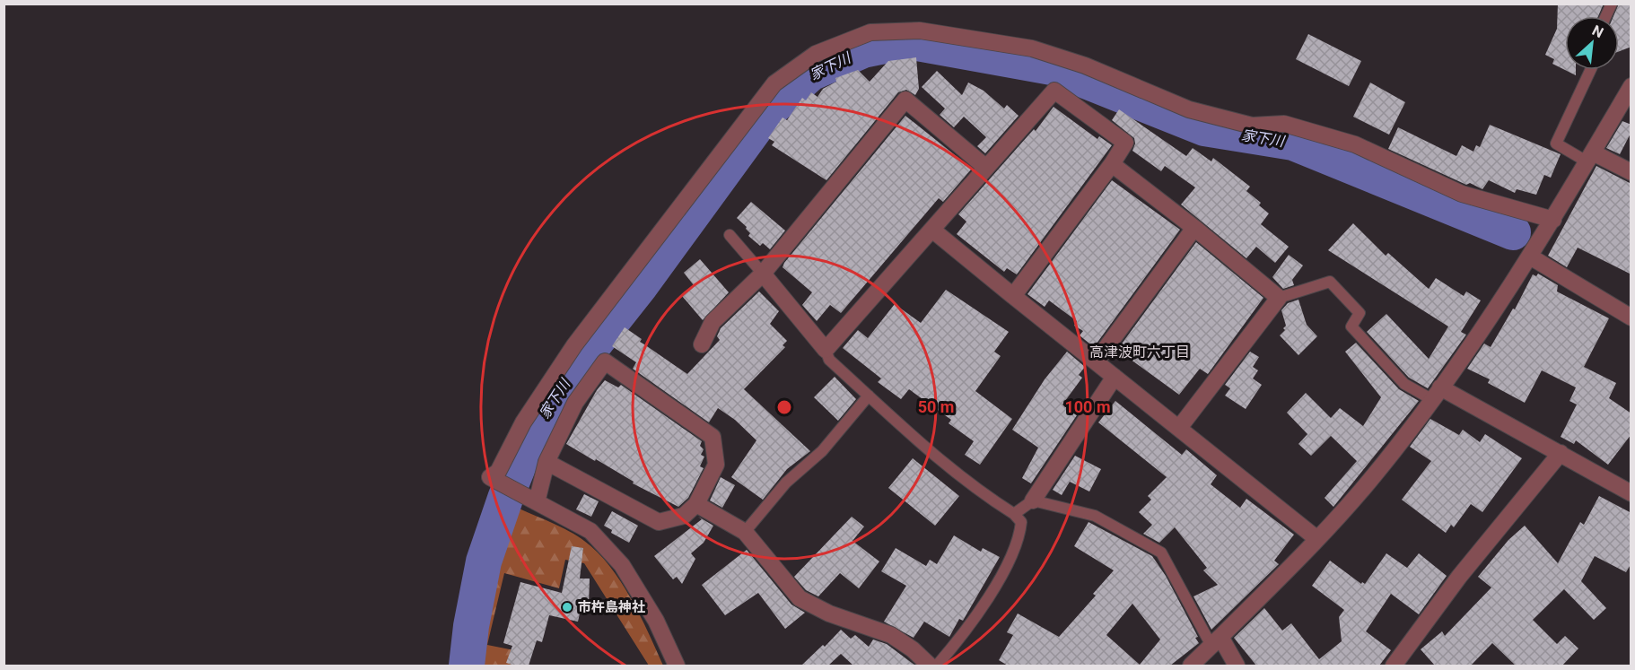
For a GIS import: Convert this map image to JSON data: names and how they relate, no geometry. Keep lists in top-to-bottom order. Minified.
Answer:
{"districts":["高津波町六丁目"],"water":["家下川"],"places":["市杵島神社"],"north":"top right","rings":["50 m","100 m"]}
